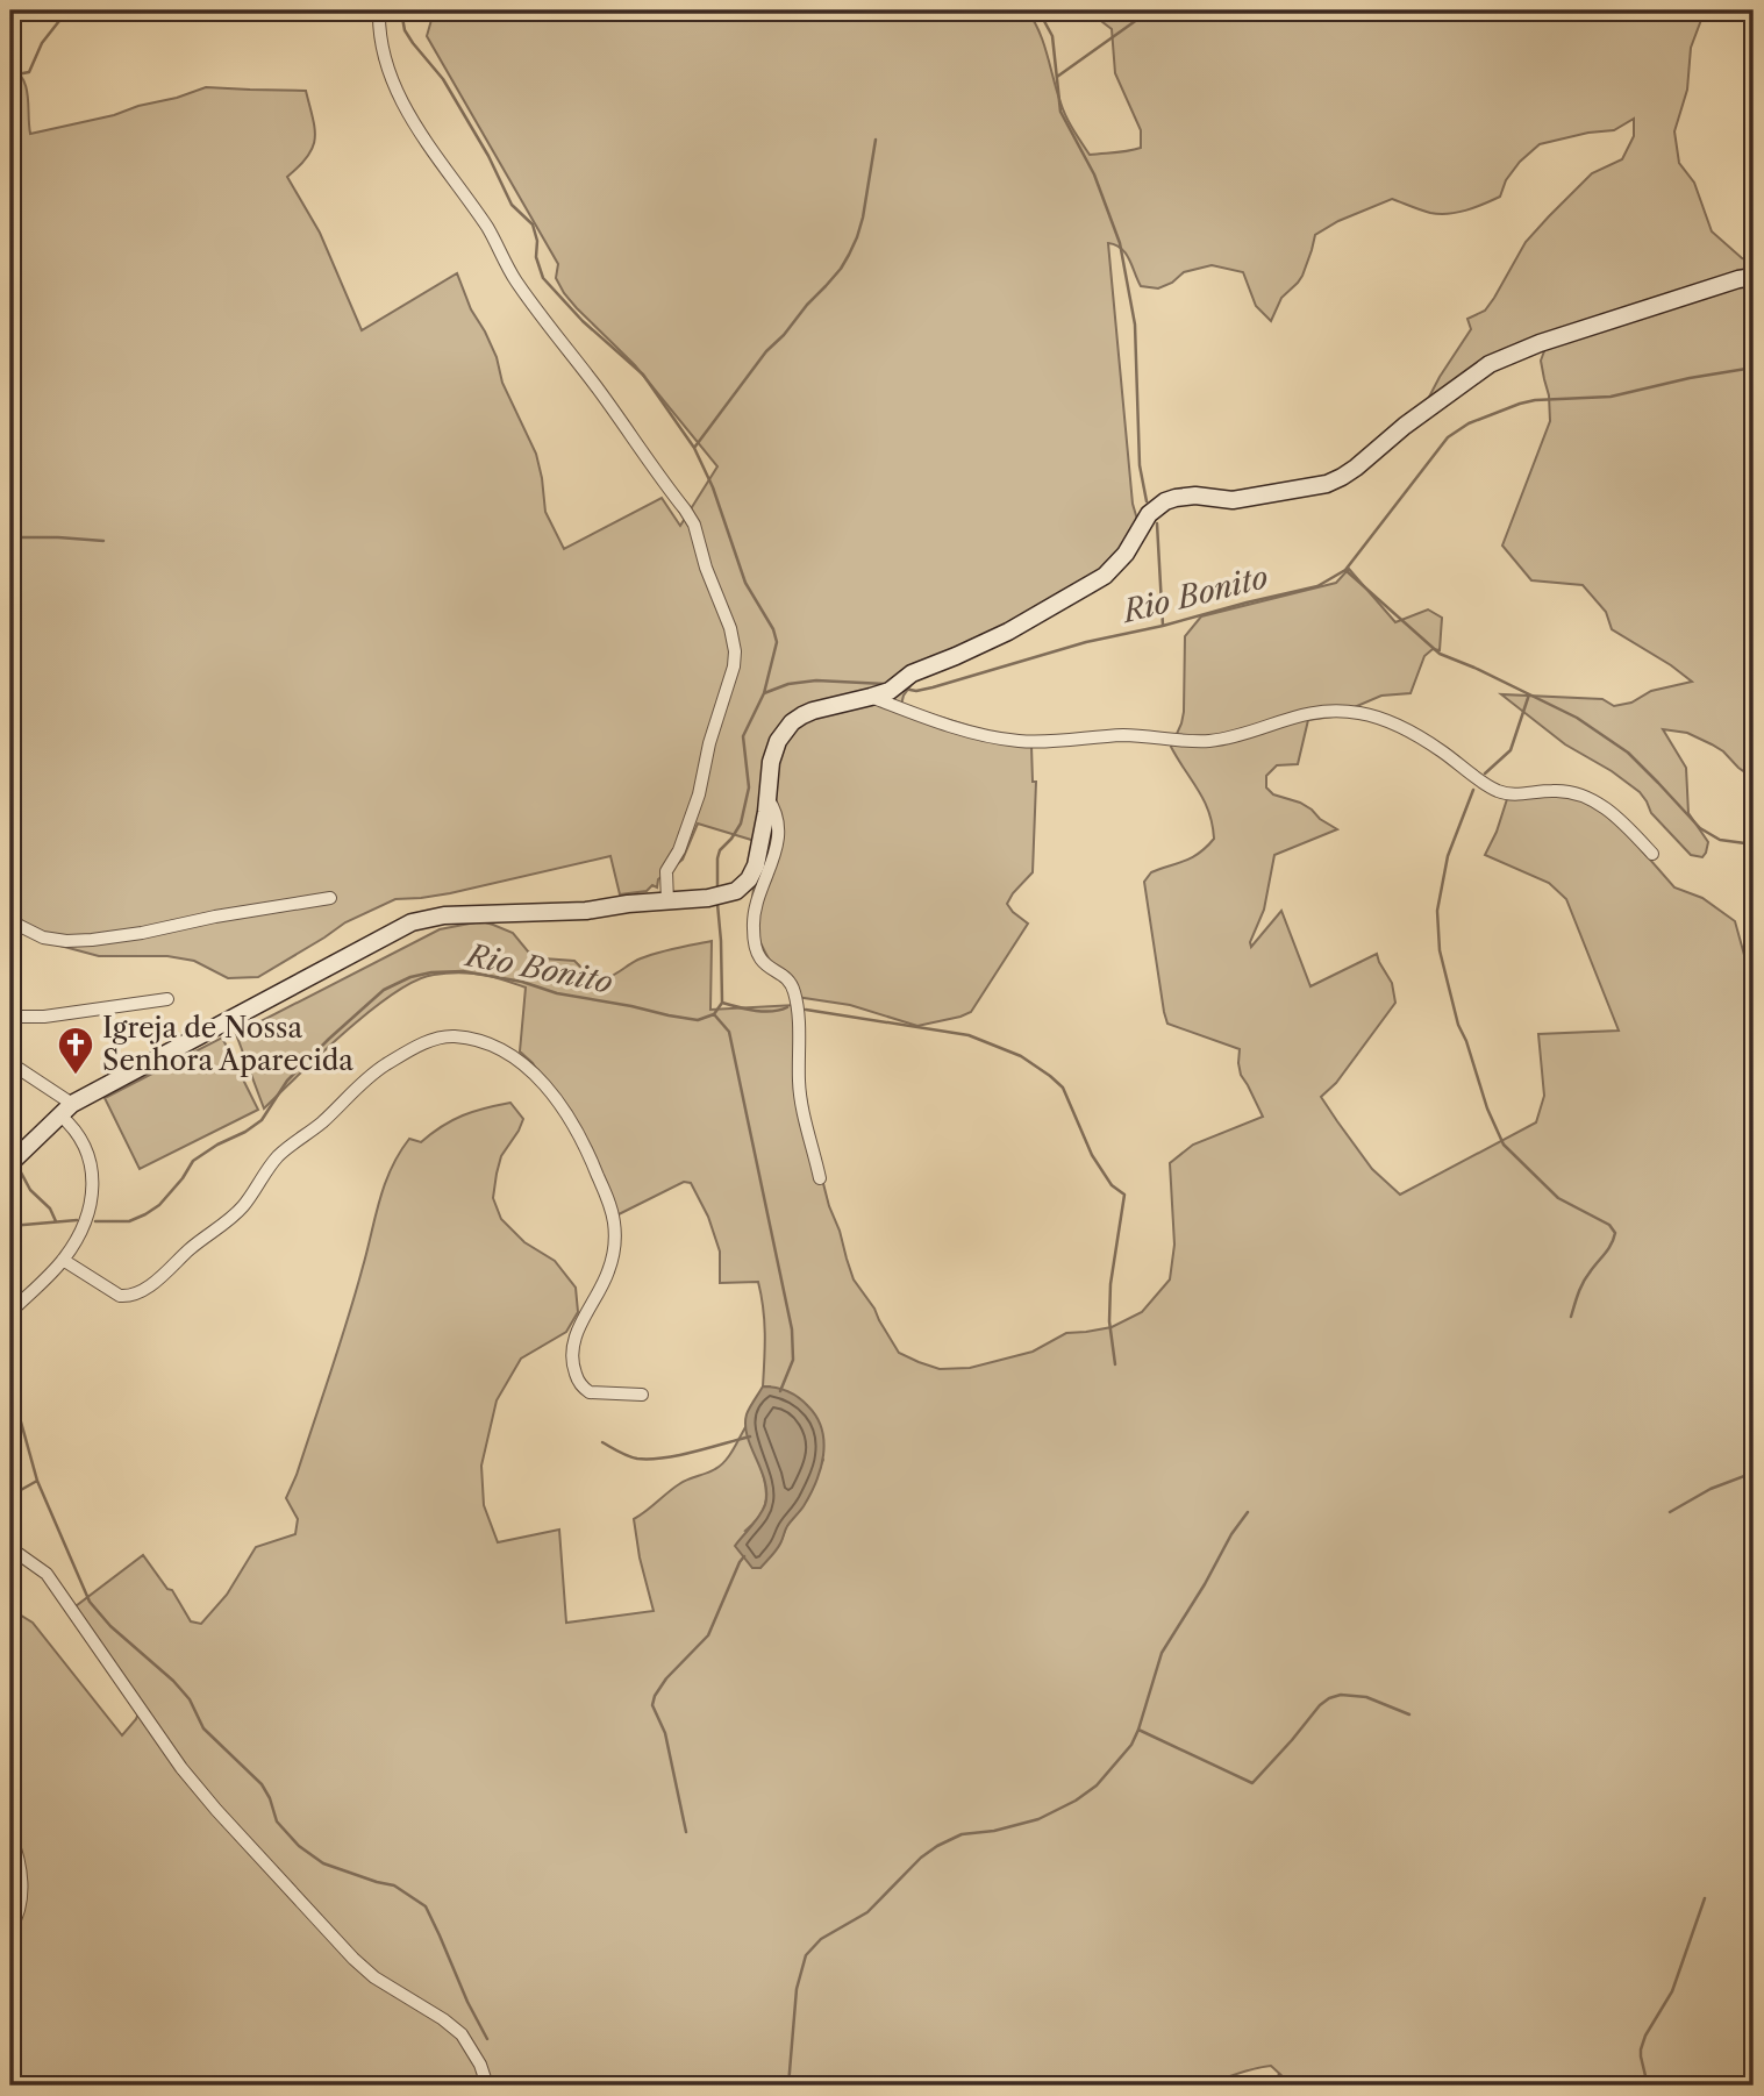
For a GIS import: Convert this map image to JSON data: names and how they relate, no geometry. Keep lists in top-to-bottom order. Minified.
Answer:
{"water":["Rio Bonito"],"places":{"church":["Igreja de Nossa Senhora Aparecida"]}}
